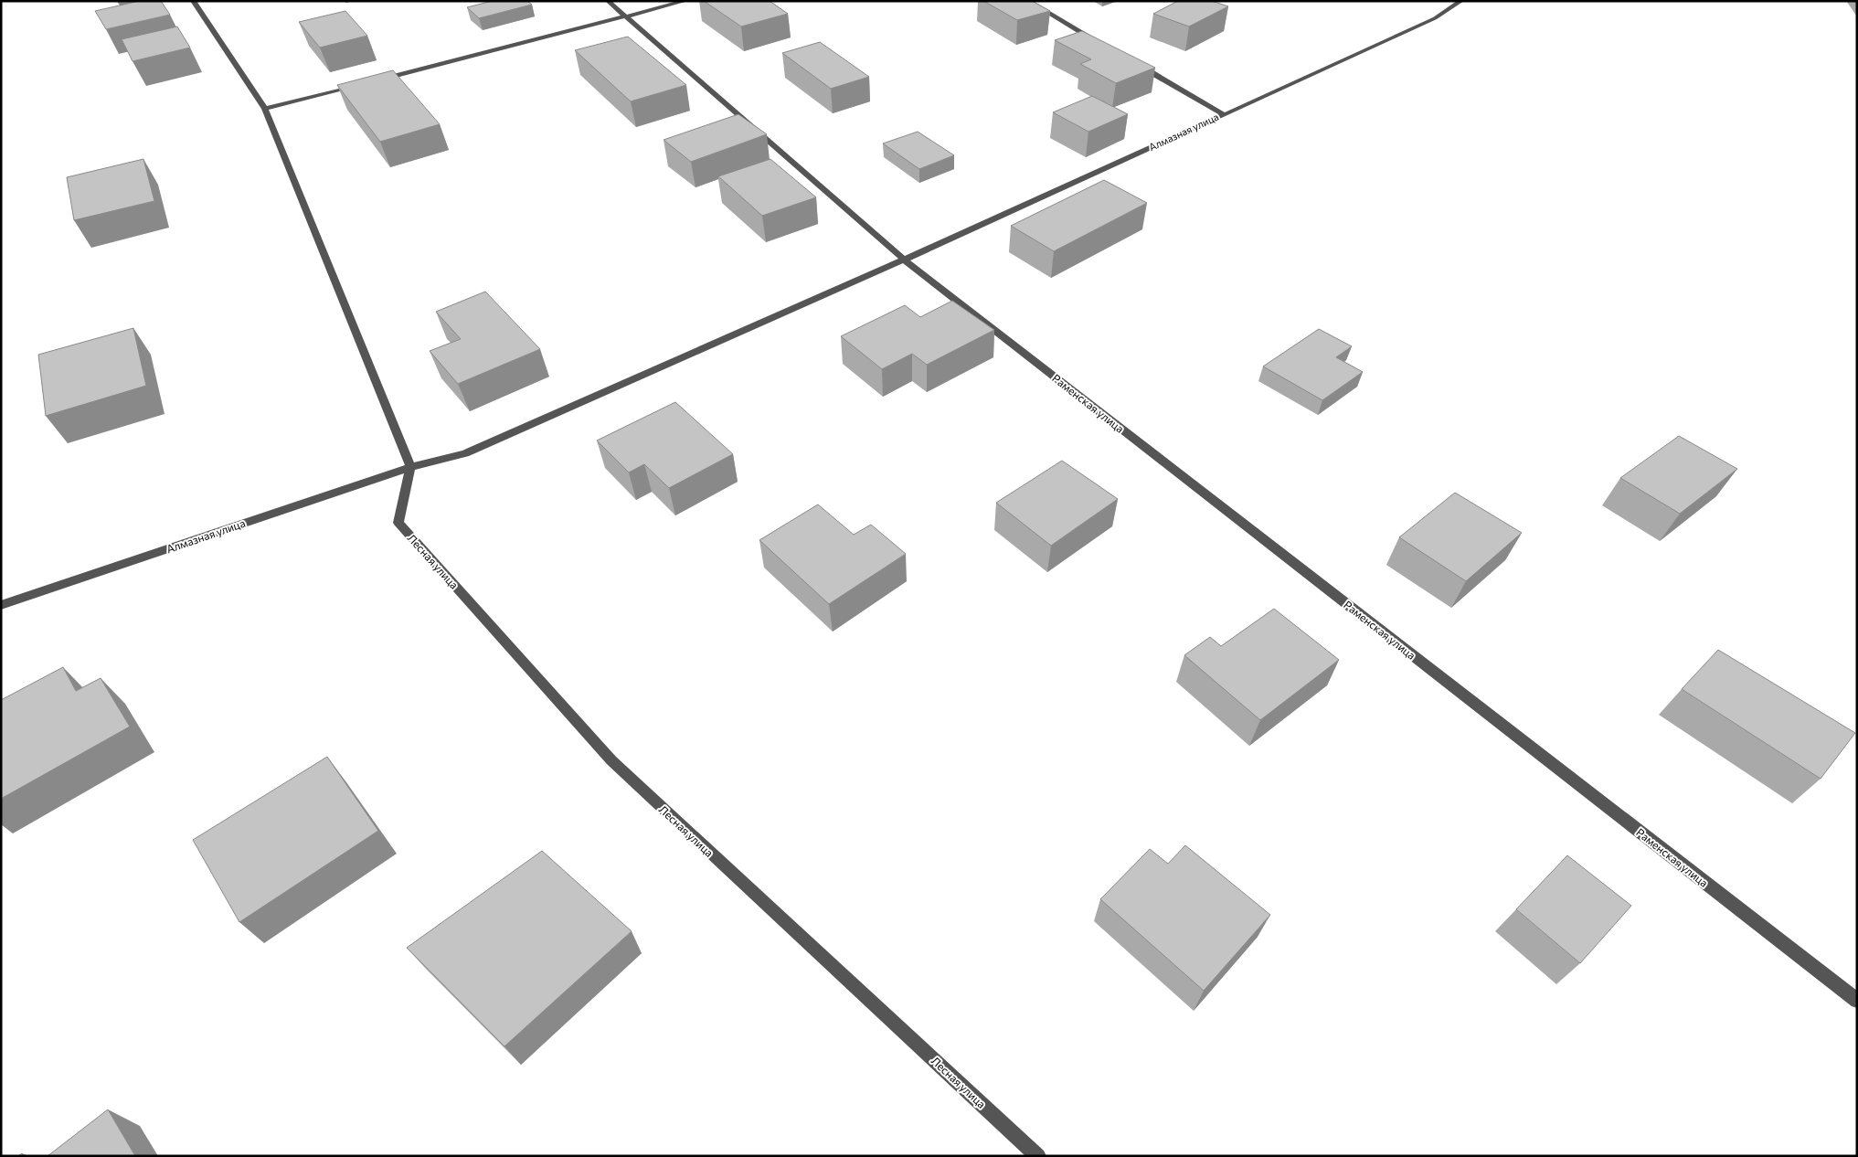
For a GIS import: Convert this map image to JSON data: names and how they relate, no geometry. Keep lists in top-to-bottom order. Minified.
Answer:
{"streets":{"street":["Алмазная улица","Раменская улица","Лесная улица"]},"crossings":[["Алмазная улица","Раменская улица"],["Алмазная улица","Лесная улица"]]}
